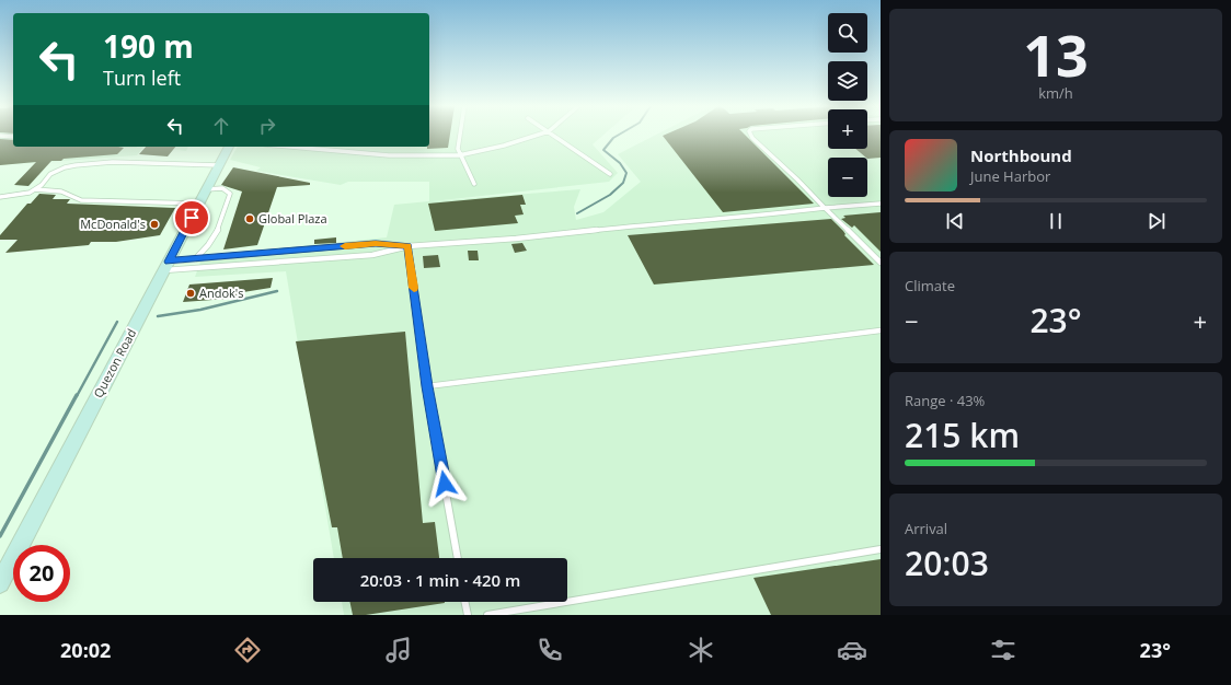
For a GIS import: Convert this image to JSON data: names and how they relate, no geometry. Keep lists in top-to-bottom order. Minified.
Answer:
{"streets":{"main road":["Quezon Road"]},"places":["Global Plaza","McDonald's","Andok's"],"page":{"tile":[["13","km/h"],"Climate",["Range · 43%","215 km"],["Arrival","20:03"]],"map_buttons":["+","−"],"turn":["190 m","Turn left"],"song":["Northbound","June Harbor"],"heat":["−","23°","+"],"limit":"20","trip":"20:03 · 1 min · 420 m","tabs":["20:02","23°"]}}
